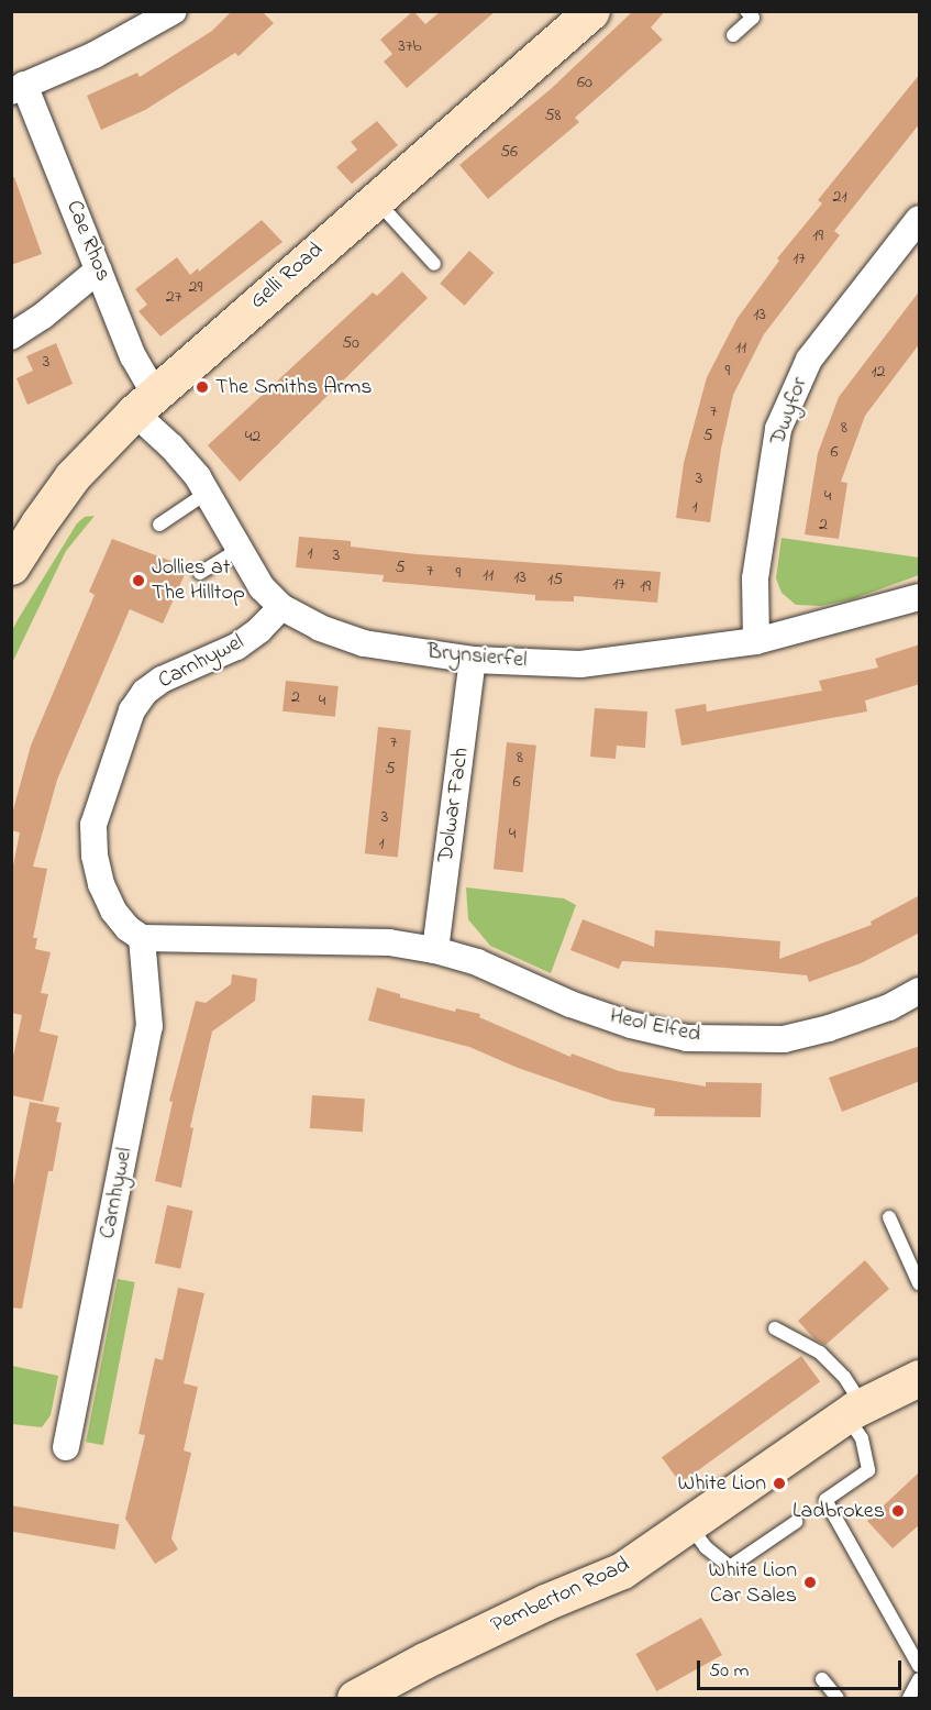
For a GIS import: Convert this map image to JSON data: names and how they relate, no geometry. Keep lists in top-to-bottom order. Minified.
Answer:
{"streets":{"main road":["Gelli Road","Pemberton Road"],"street":["Cae Rhos","Dwyfor","Brynsierfel","Carnhywel","Dolwar Fach","Heol Elfed"]},"crossings":[["Cae Rhos","Gelli Road"],["Cae Rhos","Brynsierfel"],["Gelli Road","Brynsierfel"],["Dwyfor","Brynsierfel"],["Brynsierfel","Carnhywel"],["Brynsierfel","Dolwar Fach"],["Dolwar Fach","Heol Elfed"]],"places":["The Smiths Arms","Jollies at The Hilltop","White Lion","Ladbrokes","White Lion Car Sales"],"house_numbers":["37b","60","58","56","21","19","17","29","27","13","50","11","3","9","12","7","8","5","42","6","3","4","1","2","1","3","5","7","9","11","13","15","17","19","2","4","7","8","5","6","3","4","1"],"scale_bar":"50 m"}
